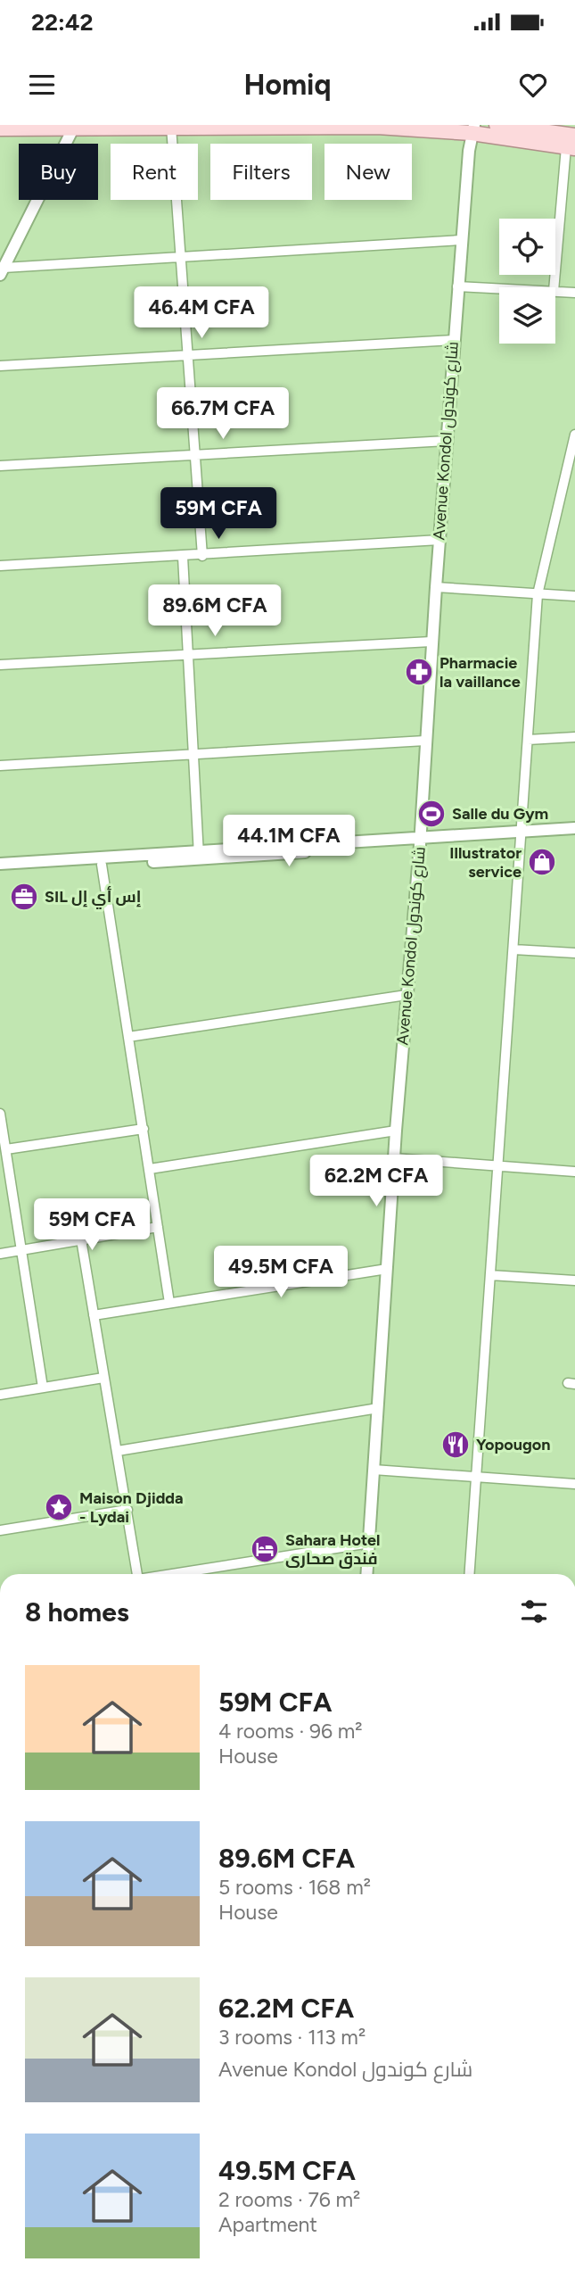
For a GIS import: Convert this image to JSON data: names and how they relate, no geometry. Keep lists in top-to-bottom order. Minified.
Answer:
{"streets":{"street":["Avenue Kondol شارع كوندول"]},"places":{"pharmacy":["Pharmacie la vaillance"],"sports":["Salle du Gym"],"shop":["Illustrator service"],"office":["SIL إس أي إل"],"restaurant":["Yopougon"],"place":["Maison Djidda - Lydai"],"hotel":["Sahara Hotel فندق صحارى"]},"page":{"status":"22:42","header":"Homiq","chip":["Buy","Rent","Filters","New"],"price":["46.4M CFA","66.7M CFA","59M CFA","89.6M CFA","44.1M CFA","62.2M CFA","59M CFA","49.5M CFA"],"heading":"8 homes","list":[{"name":"59M CFA","note":"4 rooms · 96 m² · House"},{"name":"89.6M CFA","note":"5 rooms · 168 m² · House"},{"name":"62.2M CFA","note":"3 rooms · 113 m² · Avenue Kondol شارع كوندول"},{"name":"49.5M CFA","note":"2 rooms · 76 m² · Apartment"}]}}
